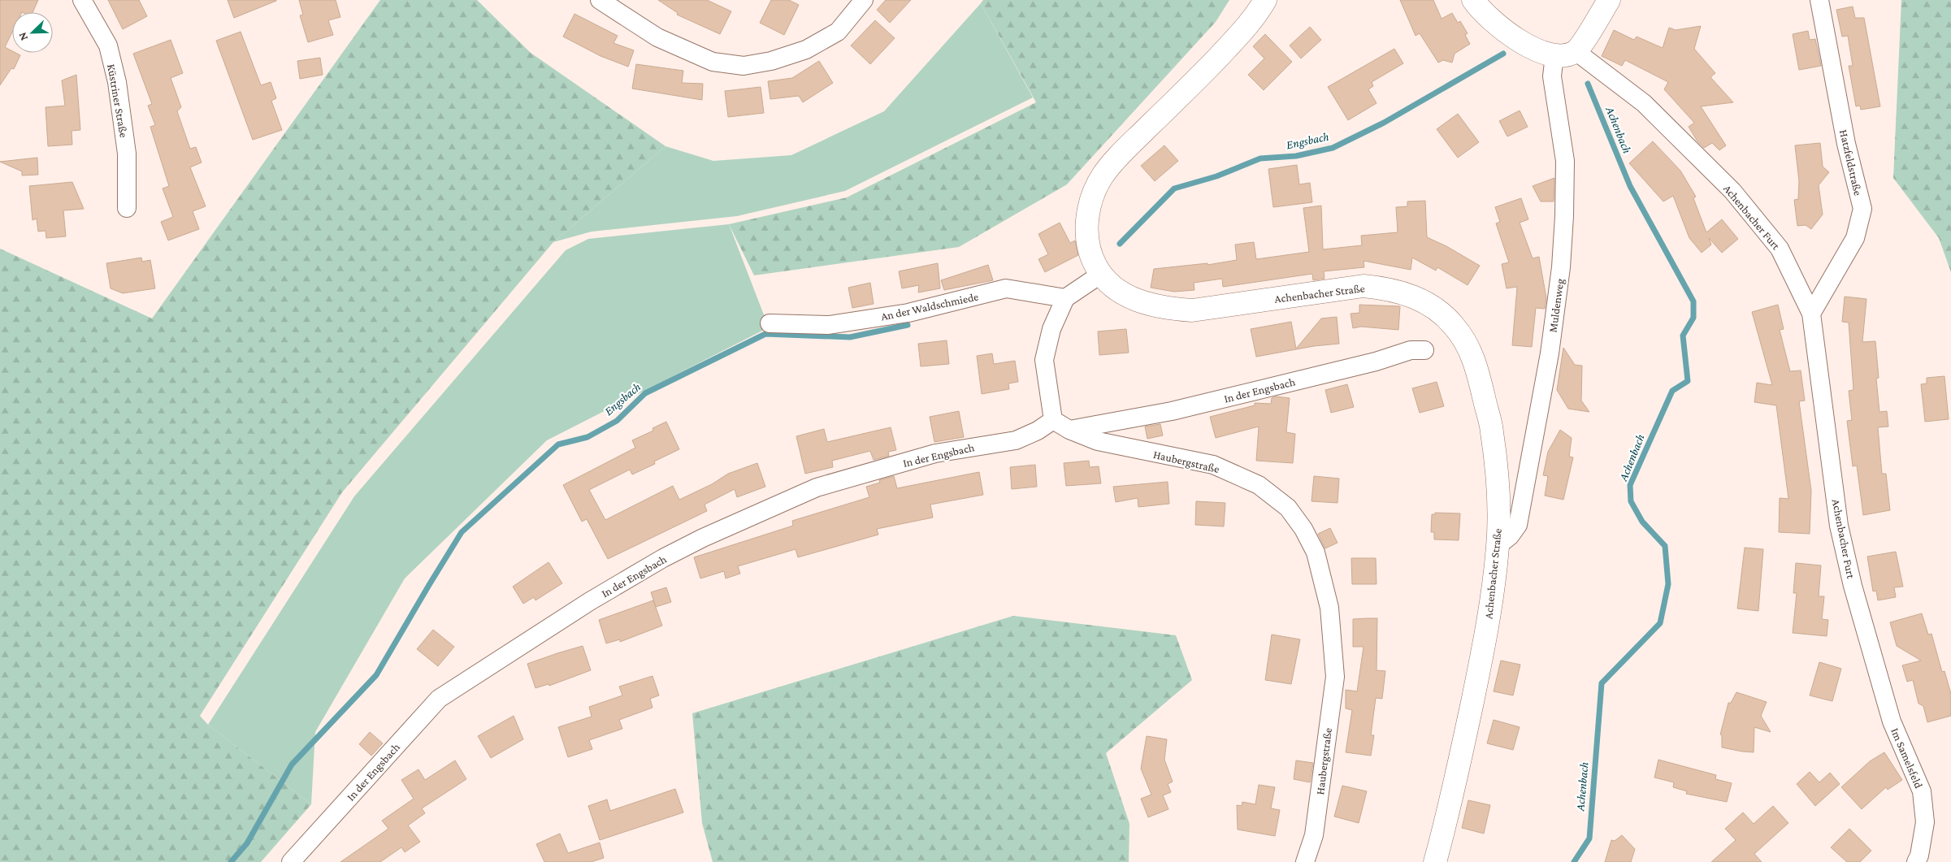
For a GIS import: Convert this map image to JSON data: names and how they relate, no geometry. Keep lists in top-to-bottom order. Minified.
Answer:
{"streets":{"main road":["Achenbacher Furt","Achenbacher Straße"],"street":["Küstriner Straße","Hatzfeldstraße","Muldenweg","An der Waldschmiede","In der Engsbach","Haubergstraße","Im Samelsfeld"]},"crossings":[["Hatzfeldstraße","Achenbacher Furt"],["Achenbacher Furt","Muldenweg"],["Achenbacher Furt","Im Samelsfeld"],["Achenbacher Straße","Muldenweg"],["In der Engsbach","Haubergstraße"]],"water":["Achenbach","Engsbach"],"north":"bottom left"}
